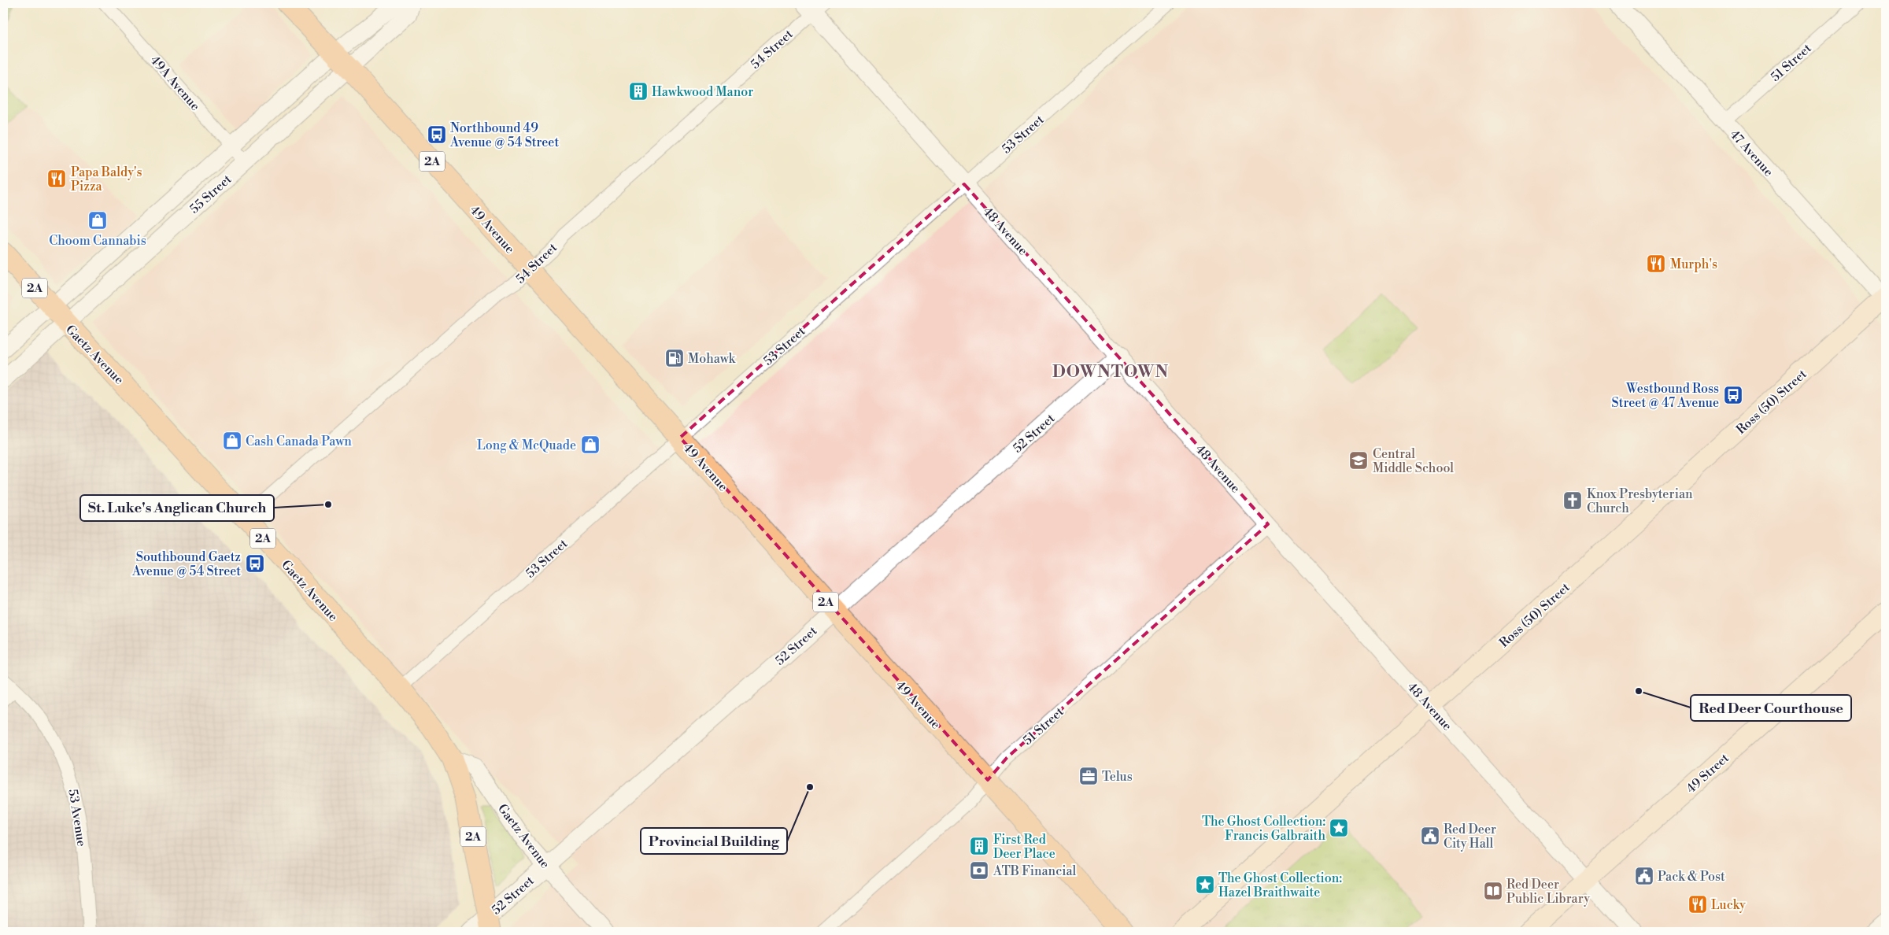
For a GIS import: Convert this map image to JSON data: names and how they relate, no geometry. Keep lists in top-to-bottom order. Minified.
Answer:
{"streets":{"main road":["2A","49 Avenue","Gaetz Avenue","Ross (50) Street","49 Street"],"street":["54 Street","51 Street","49A Avenue","53 Street","47 Avenue","55 Street","48 Avenue","52 Street","53 Avenue"]},"crossings":[["54 Street","49 Avenue"],["54 Street","48 Avenue"],["54 Street","Gaetz Avenue"],["51 Street","47 Avenue"],["51 Street","49 Avenue"],["51 Street","48 Avenue"],["49A Avenue","55 Street"],["53 Street","49 Avenue"],["53 Street","48 Avenue"],["53 Street","Gaetz Avenue"],["47 Avenue","Ross (50) Street"],["2A","Gaetz Avenue"],["2A","52 Street"],["55 Street","49 Avenue"],["55 Street","Gaetz Avenue"],["49 Avenue","52 Street"],["48 Avenue","Ross (50) Street"],["48 Avenue","52 Street"],["48 Avenue","49 Street"],["Gaetz Avenue","52 Street"]],"districts":["DOWNTOWN"],"places":{"building":["Hawkwood Manor","First Red Deer Place"],"bus stop":["Northbound 49 Avenue @ 54 Street","Westbound Ross Street @ 47 Avenue","Southbound Gaetz Avenue @ 54 Street"],"restaurant":["Papa Baldy's Pizza","Murph's","Lucky"],"shop":["Choom Cannabis","Cash Canada Pawn","Long & McQuade"],"fuel station":["Mohawk"],"school or university":["Central Middle School"],"church":["Knox Presbyterian Church"],"other":["St. Luke's Anglican Church","Red Deer Courthouse","Provincial Building"],"office":["Telus"],"place":["The Ghost Collection: Francis Galbraith","The Ghost Collection: Hazel Braithwaite"],"public building":["Red Deer City Hall","Pack & Post"],"bank":["ATB Financial"],"library":["Red Deer Public Library"]}}
